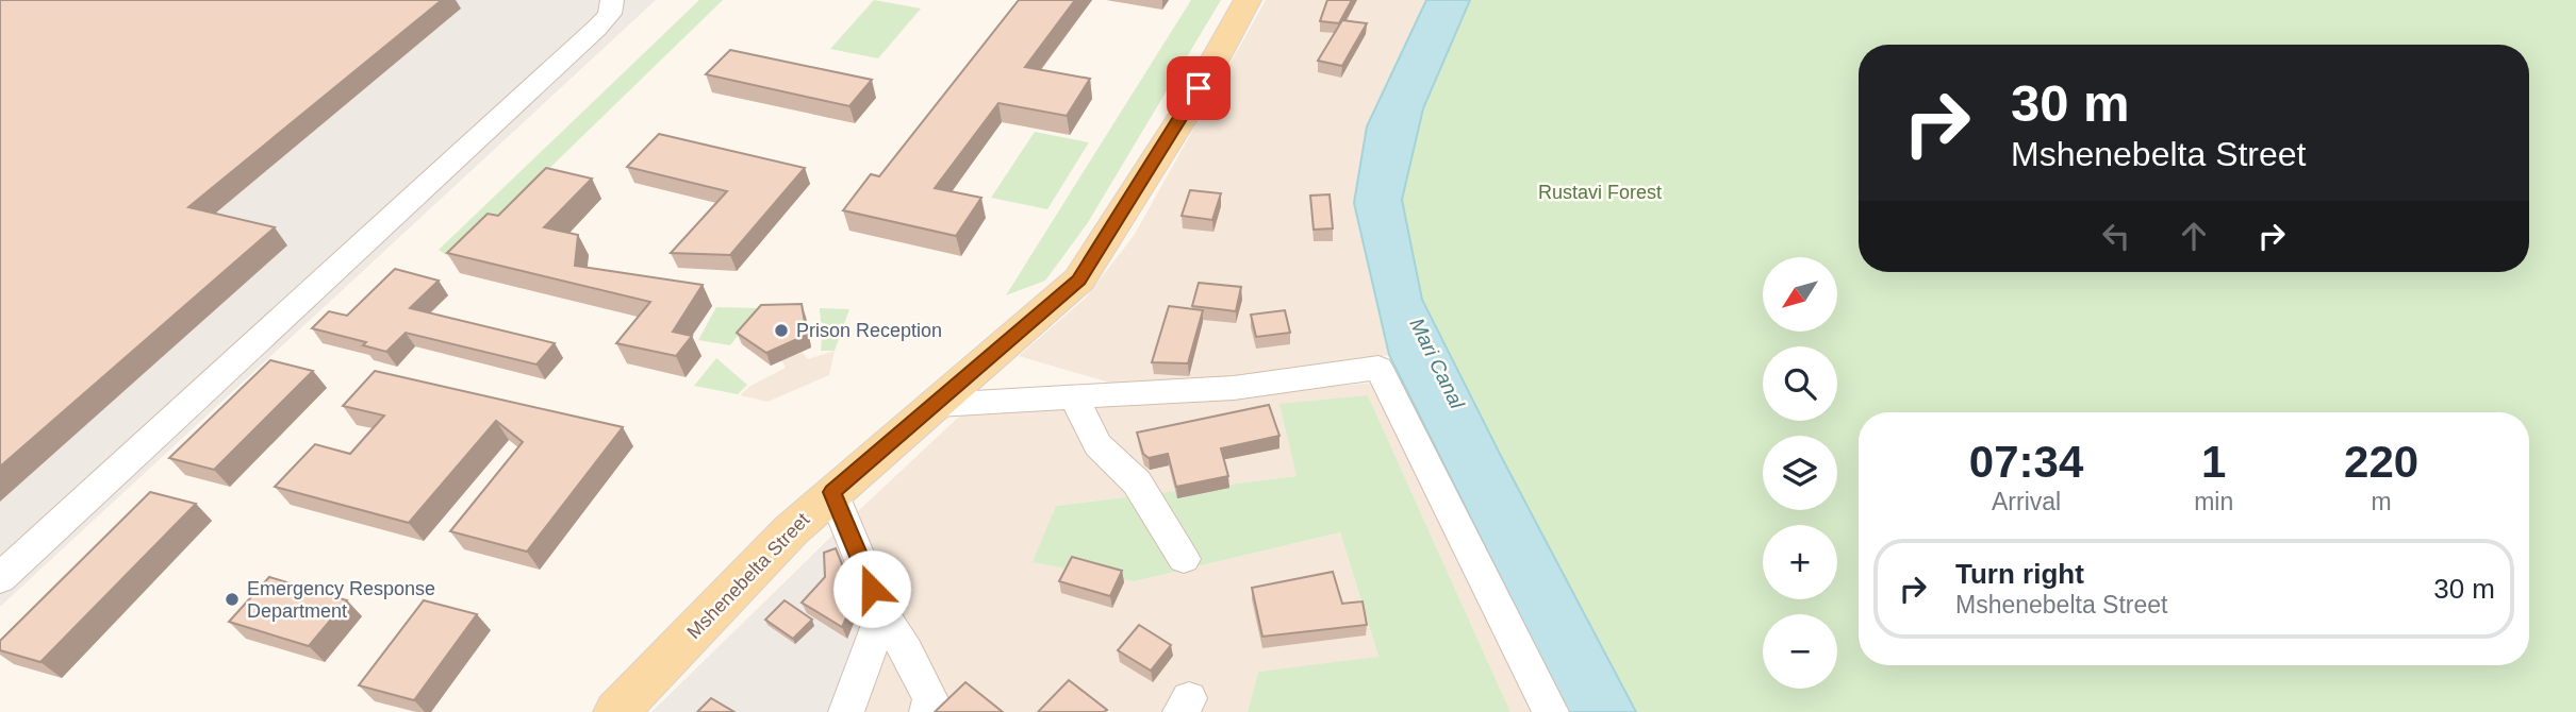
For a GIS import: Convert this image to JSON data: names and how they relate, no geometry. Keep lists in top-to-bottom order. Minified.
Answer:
{"streets":{"main road":["Mshenebelta Street"]},"water":["Mari Canal"],"parks":["Rustavi Forest"],"places":["Prison Reception","Emergency Response Department"],"north":"bottom left","page":{"turn":["30 m","Mshenebelta Street"],"map_buttons":["+","−"],"eta":["07:34","Arrival","1","min","220","m"],"list":[{"name":"Turn right","note":"Mshenebelta Street","value":"30 m"}]}}
